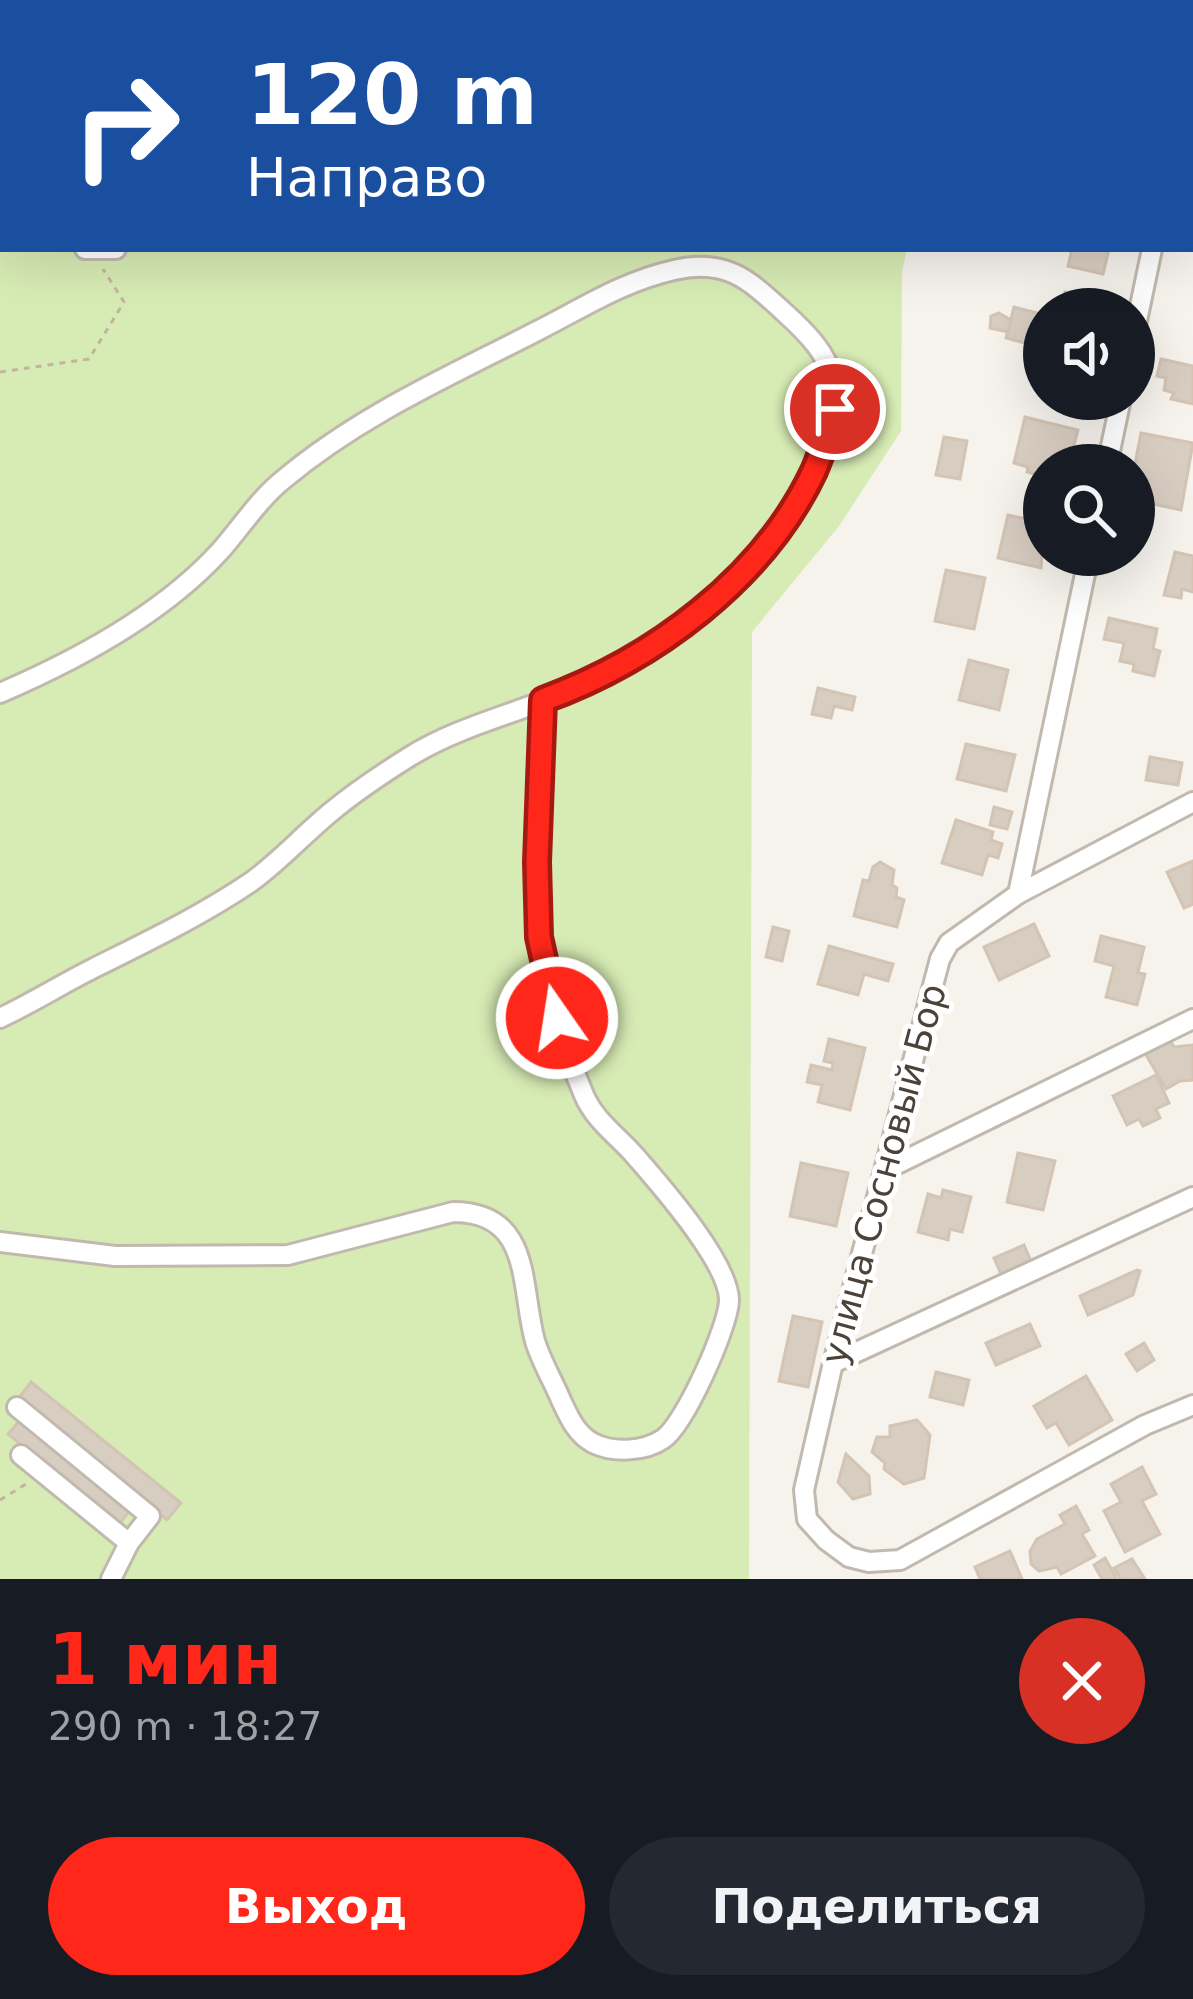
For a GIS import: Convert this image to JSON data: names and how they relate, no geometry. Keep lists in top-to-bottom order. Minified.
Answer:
{"streets":{"street":["улица Сосновый Бор"]},"page":{"turn":["120 m","Направо"],"heading":["1 мин","290 m · 18:27"],"buttons":["Выход","Поделиться"]}}
